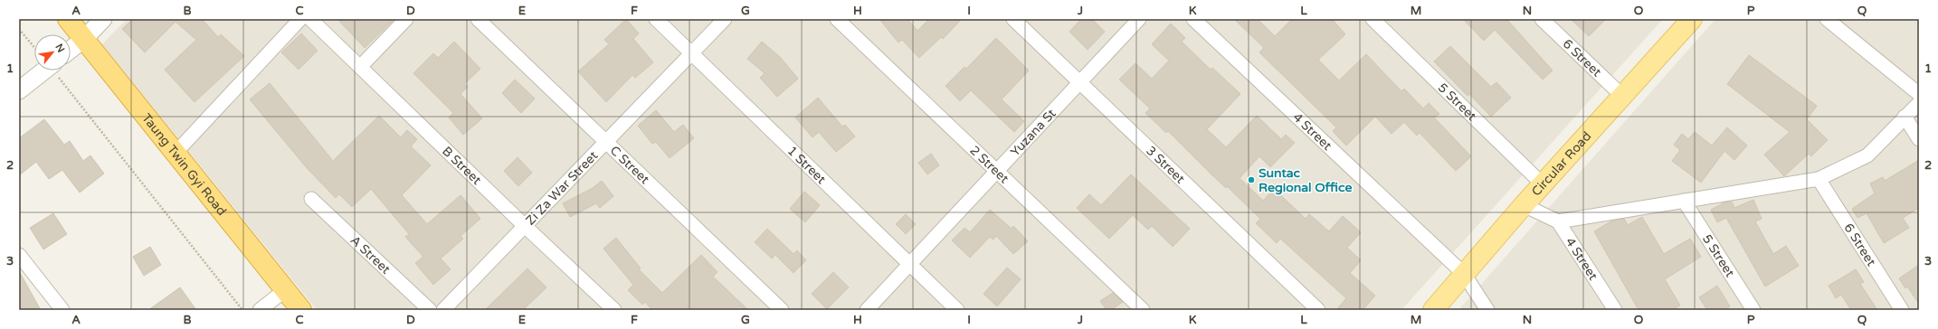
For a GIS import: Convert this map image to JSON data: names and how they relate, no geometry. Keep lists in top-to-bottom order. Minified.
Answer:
{"streets":{"highway":["Taung Twin Gyi Road"],"main road":["Circular Road"],"street":["6 Street","5 Street","4 Street","Yuzana St","2 Street","C Street","1 Street","3 Street","B Street","Zi Za War Street","A Street"]},"crossings":[["6 Street","Circular Road"],["5 Street","Circular Road"],["4 Street","Circular Road"],["Yuzana St","2 Street"],["Yuzana St","1 Street"],["Yuzana St","3 Street"],["C Street","Zi Za War Street"],["1 Street","Zi Za War Street"],["B Street","Zi Za War Street"]],"places":["Suntac Regional Office"],"north":"top right","grid":{"columns":["A","B","C","D","E","F","G","H","I","J","K","L","M","N","O","P","Q"],"rows":["1","2","3"]}}
